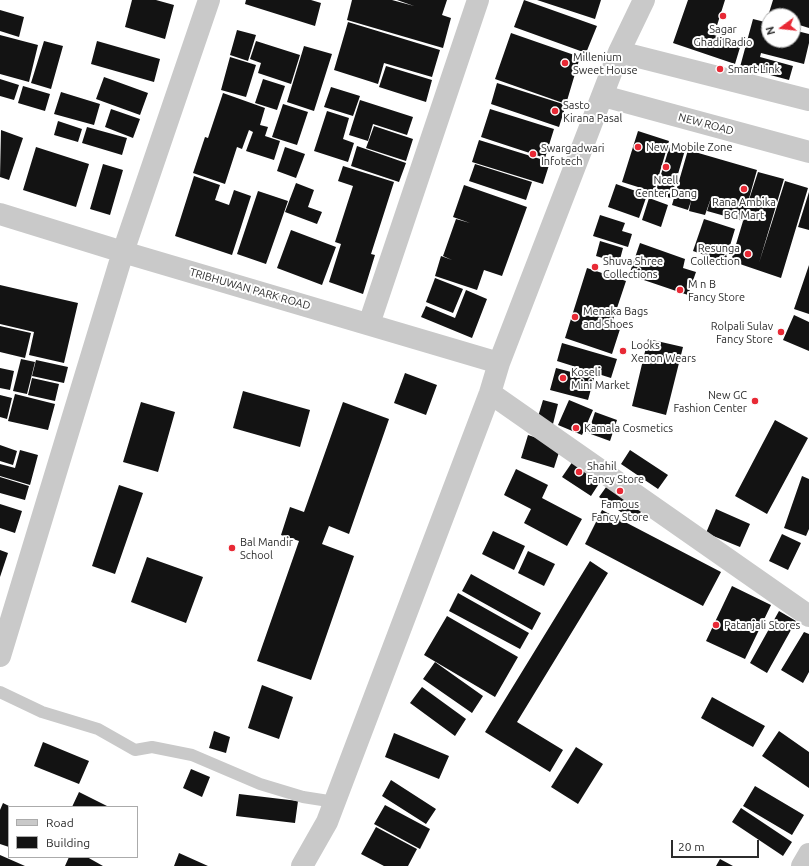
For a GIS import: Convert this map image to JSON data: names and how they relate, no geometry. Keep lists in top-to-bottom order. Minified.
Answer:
{"streets":{"street":["NEW ROAD","TRIBHUWAN PARK ROAD"]},"places":["Sagar Ghadi Radio","Millenium Sweet House","Smart Link","Sasto Kirana Pasal","New Mobile Zone","Swargadwari Infotech","Ncell Center Dang","Rana Ambika BG Mart","Resunga Collection","Shuva Shree Collections","M n B Fancy Store","Menaka Bags and Shoes","Rolpali Sulav Fancy Store","Looks Xenon Wears","Koseli Mini Market","New GC Fashion Center","Kamala Cosmetics","Shahil Fancy Store","Famous Fancy Store","Bal Mandir School","Patanjali Stores"],"legend":["Road","Building"],"scale_bar":"20 m","north":"left"}
